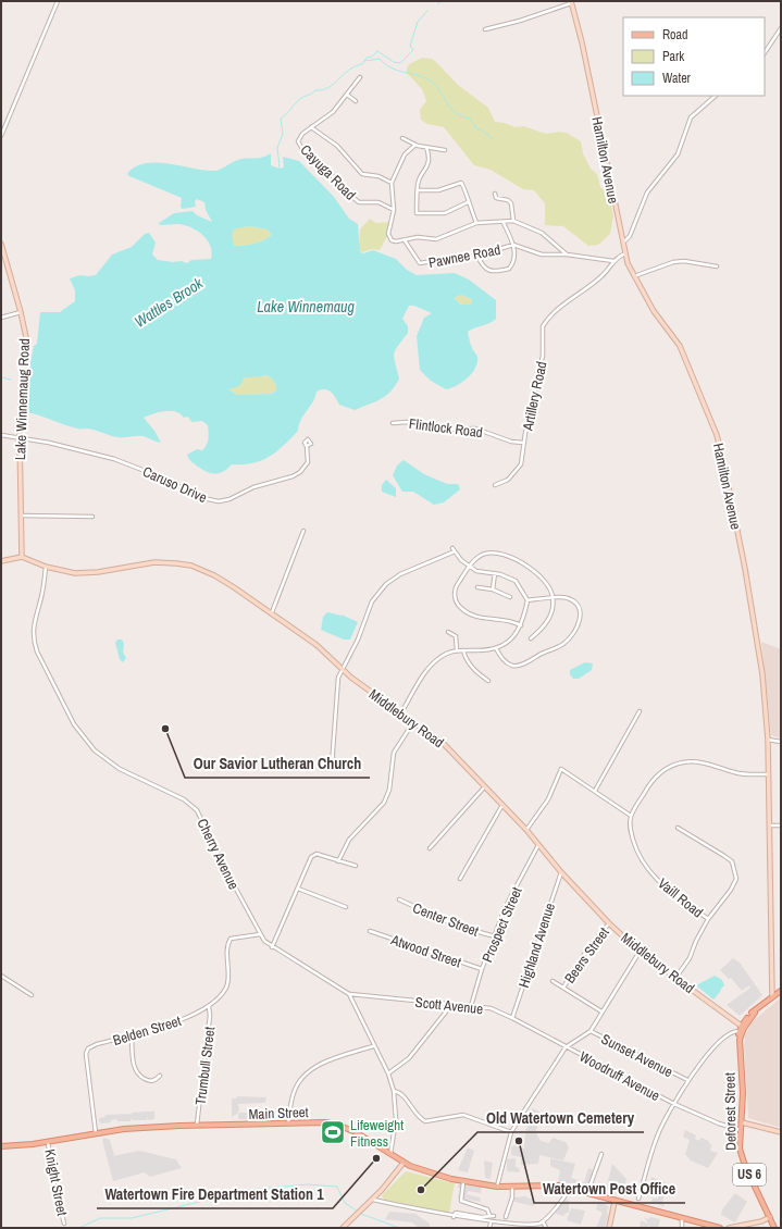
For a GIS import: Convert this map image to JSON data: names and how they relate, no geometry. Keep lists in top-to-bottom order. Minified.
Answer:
{"streets":{"main road":["Deforest Street","Main Street","US 6"],"street":["Hamilton Avenue","Cayuga Road","Pawnee Road","Artillery Road","Lake Winnemaug Road","Flintlock Road","Caruso Drive","Middlebury Road","Cherry Avenue","Vaill Road","Center Street","Prospect Street","Highland Avenue","Atwood Street","Beers Street","Scott Avenue","Belden Street","Sunset Avenue","Trumbull Street","Woodruff Avenue","Knight Street"]},"crossings":[["Hamilton Avenue","Artillery Road"],["Hamilton Avenue","US 6"],["Pawnee Road","Artillery Road"],["Artillery Road","Flintlock Road"],["Lake Winnemaug Road","Caruso Drive"],["Lake Winnemaug Road","Middlebury Road"],["Middlebury Road","Cherry Avenue"],["Middlebury Road","Vaill Road"],["Middlebury Road","Prospect Street"],["Middlebury Road","Highland Avenue"],["Middlebury Road","Beers Street"],["Middlebury Road","US 6"],["Cherry Avenue","Scott Avenue"],["Cherry Avenue","Belden Street"],["Center Street","Prospect Street"],["Prospect Street","Atwood Street"],["Prospect Street","Scott Avenue"],["Highland Avenue","Scott Avenue"],["Scott Avenue","Sunset Avenue"],["Scott Avenue","Woodruff Avenue"],["Belden Street","Trumbull Street"],["Belden Street","Main Street"],["Sunset Avenue","Woodruff Avenue"],["Trumbull Street","Main Street"],["Woodruff Avenue","Deforest Street"],["Woodruff Avenue","Main Street"],["Deforest Street","US 6"],["Main Street","Knight Street"]],"water":["Wattles Brook","Lake Winnemaug"],"places":{"other":["Our Savior Lutheran Church","Watertown Post Office","Watertown Fire Department Station 1","Old Watertown Cemetery"],"sports":["Lifeweight Fitness"]},"legend":["Road","Park","Water"]}
